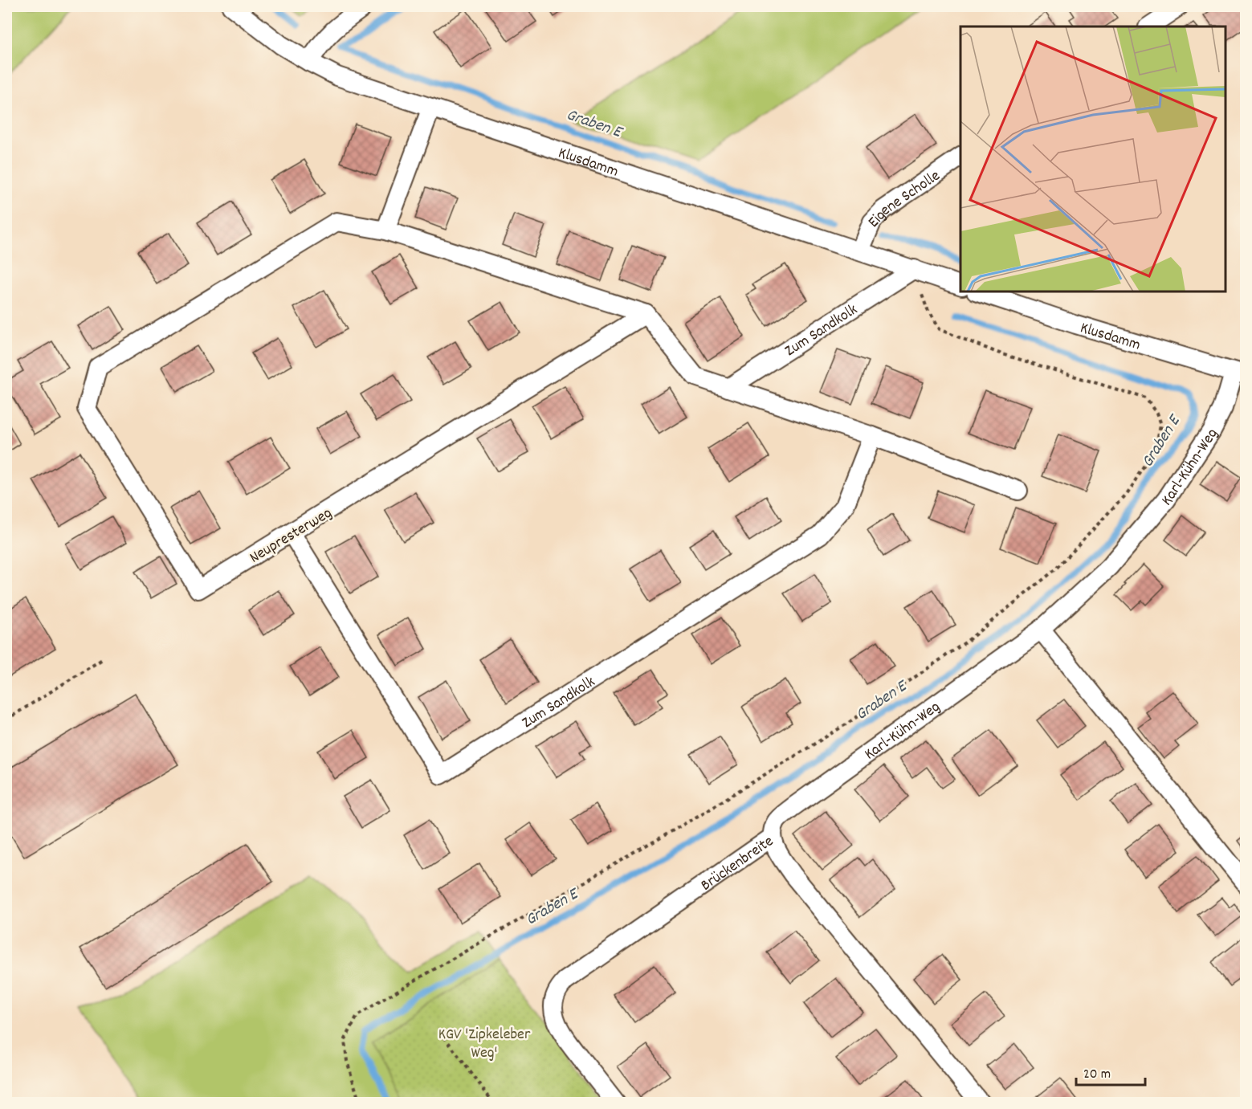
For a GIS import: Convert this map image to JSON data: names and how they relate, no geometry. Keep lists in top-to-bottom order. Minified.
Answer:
{"streets":{"street":["Klusdamm","Eigene Scholle","Zum Sandkolk","Karl-Kühn-Weg","Neupresterweg","Brückenbreite"]},"crossings":[["Klusdamm","Eigene Scholle"],["Klusdamm","Zum Sandkolk"],["Klusdamm","Karl-Kühn-Weg"],["Zum Sandkolk","Neupresterweg"],["Karl-Kühn-Weg","Brückenbreite"]],"water":["Graben E"],"parks":["KGV 'Zipkeleber Weg'"],"scale_bar":"20 m"}
